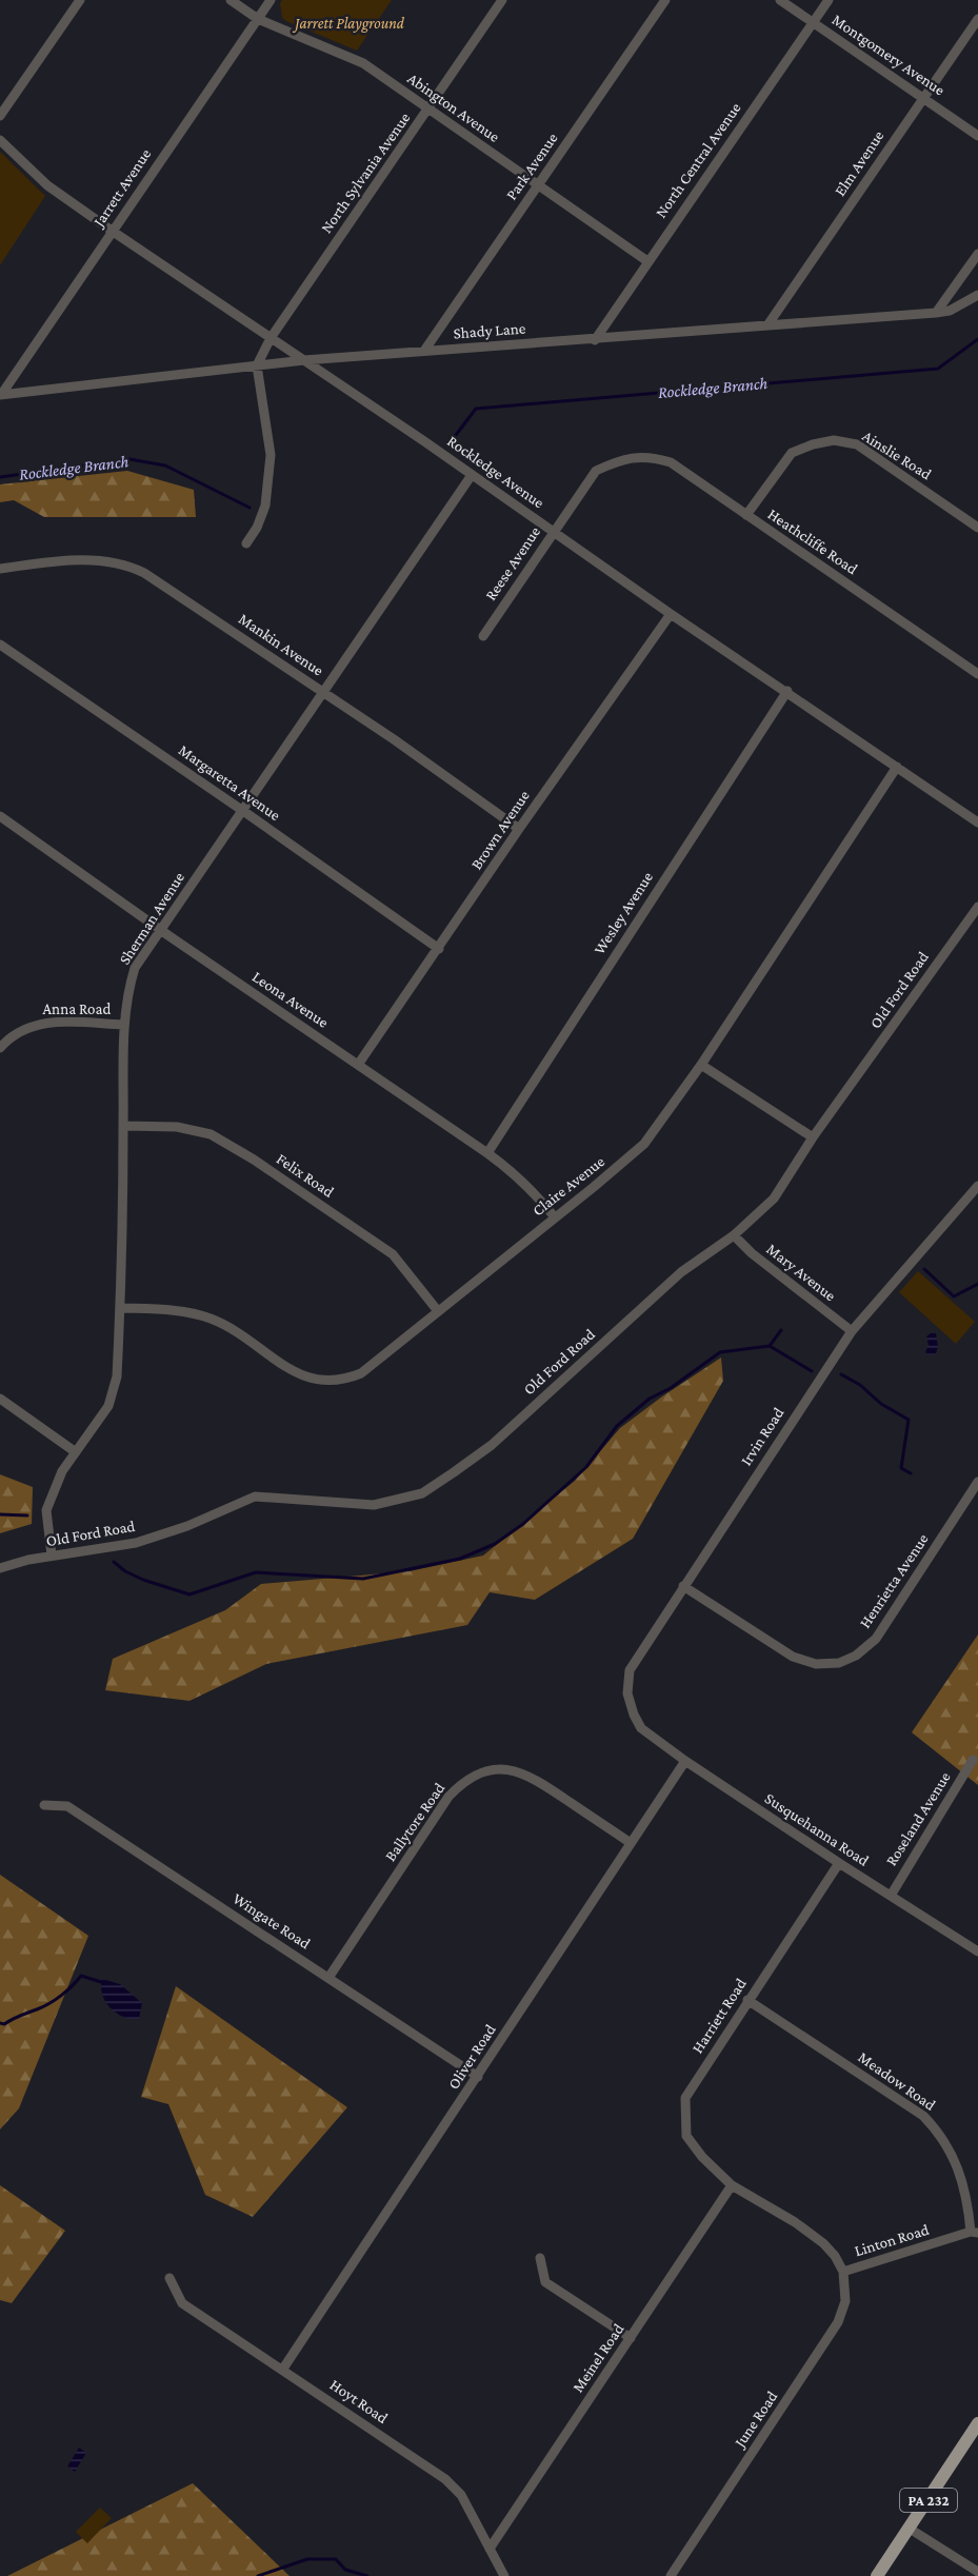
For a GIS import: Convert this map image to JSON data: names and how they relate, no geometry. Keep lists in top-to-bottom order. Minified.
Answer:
{"streets":{"main road":["PA 232"],"street":["Montgomery Avenue","Abington Avenue","North Central Avenue","Elm Avenue","Park Avenue","North Sylvania Avenue","Jarrett Avenue","Shady Lane","Ainslie Road","Rockledge Avenue","Heathcliffe Road","Reese Avenue","Mankin Avenue","Margaretta Avenue","Brown Avenue","Wesley Avenue","Sherman Avenue","Old Ford Road","Leona Avenue","Anna Road","Felix Road","Claire Avenue","Mary Avenue","Irvin Road","Henrietta Avenue","Roseland Avenue","Ballytore Road","Susquehanna Road","Wingate Road","Harriett Road","Oliver Road","Meadow Road","Linton Road","Meinel Road","Hoyt Road","June Road"]},"crossings":[["Montgomery Avenue","North Central Avenue"],["Montgomery Avenue","Elm Avenue"],["Abington Avenue","North Central Avenue"],["Abington Avenue","Park Avenue"],["Abington Avenue","North Sylvania Avenue"],["Abington Avenue","Jarrett Avenue"],["North Central Avenue","Shady Lane"],["Elm Avenue","Shady Lane"],["Park Avenue","Shady Lane"],["North Sylvania Avenue","Shady Lane"],["North Sylvania Avenue","Rockledge Avenue"],["Jarrett Avenue","Shady Lane"],["Jarrett Avenue","Rockledge Avenue"],["Shady Lane","Rockledge Avenue"],["Ainslie Road","Heathcliffe Road"],["Rockledge Avenue","Reese Avenue"],["Rockledge Avenue","Brown Avenue"],["Rockledge Avenue","Wesley Avenue"],["Rockledge Avenue","Sherman Avenue"],["Rockledge Avenue","Claire Avenue"],["Heathcliffe Road","Reese Avenue"],["Mankin Avenue","Brown Avenue"],["Mankin Avenue","Sherman Avenue"],["Margaretta Avenue","Brown Avenue"],["Margaretta Avenue","Sherman Avenue"],["Brown Avenue","Leona Avenue"],["Wesley Avenue","Leona Avenue"],["Sherman Avenue","Old Ford Road"],["Sherman Avenue","Leona Avenue"],["Sherman Avenue","Anna Road"],["Sherman Avenue","Felix Road"],["Sherman Avenue","Claire Avenue"],["Old Ford Road","Mary Avenue"],["Leona Avenue","Claire Avenue"],["Felix Road","Claire Avenue"],["Mary Avenue","Irvin Road"],["Irvin Road","Henrietta Avenue"],["Irvin Road","Susquehanna Road"],["Roseland Avenue","Susquehanna Road"],["Ballytore Road","Wingate Road"],["Ballytore Road","Oliver Road"],["Susquehanna Road","Harriett Road"],["Susquehanna Road","Oliver Road"],["Wingate Road","Oliver Road"],["Harriett Road","Meadow Road"],["Harriett Road","Linton Road"],["Harriett Road","Meinel Road"],["Oliver Road","Hoyt Road"],["Meadow Road","Linton Road"],["Linton Road","Meinel Road"],["Linton Road","June Road"],["Meinel Road","Hoyt Road"]],"water":["Rockledge Branch"],"parks":["Jarrett Playground"]}
